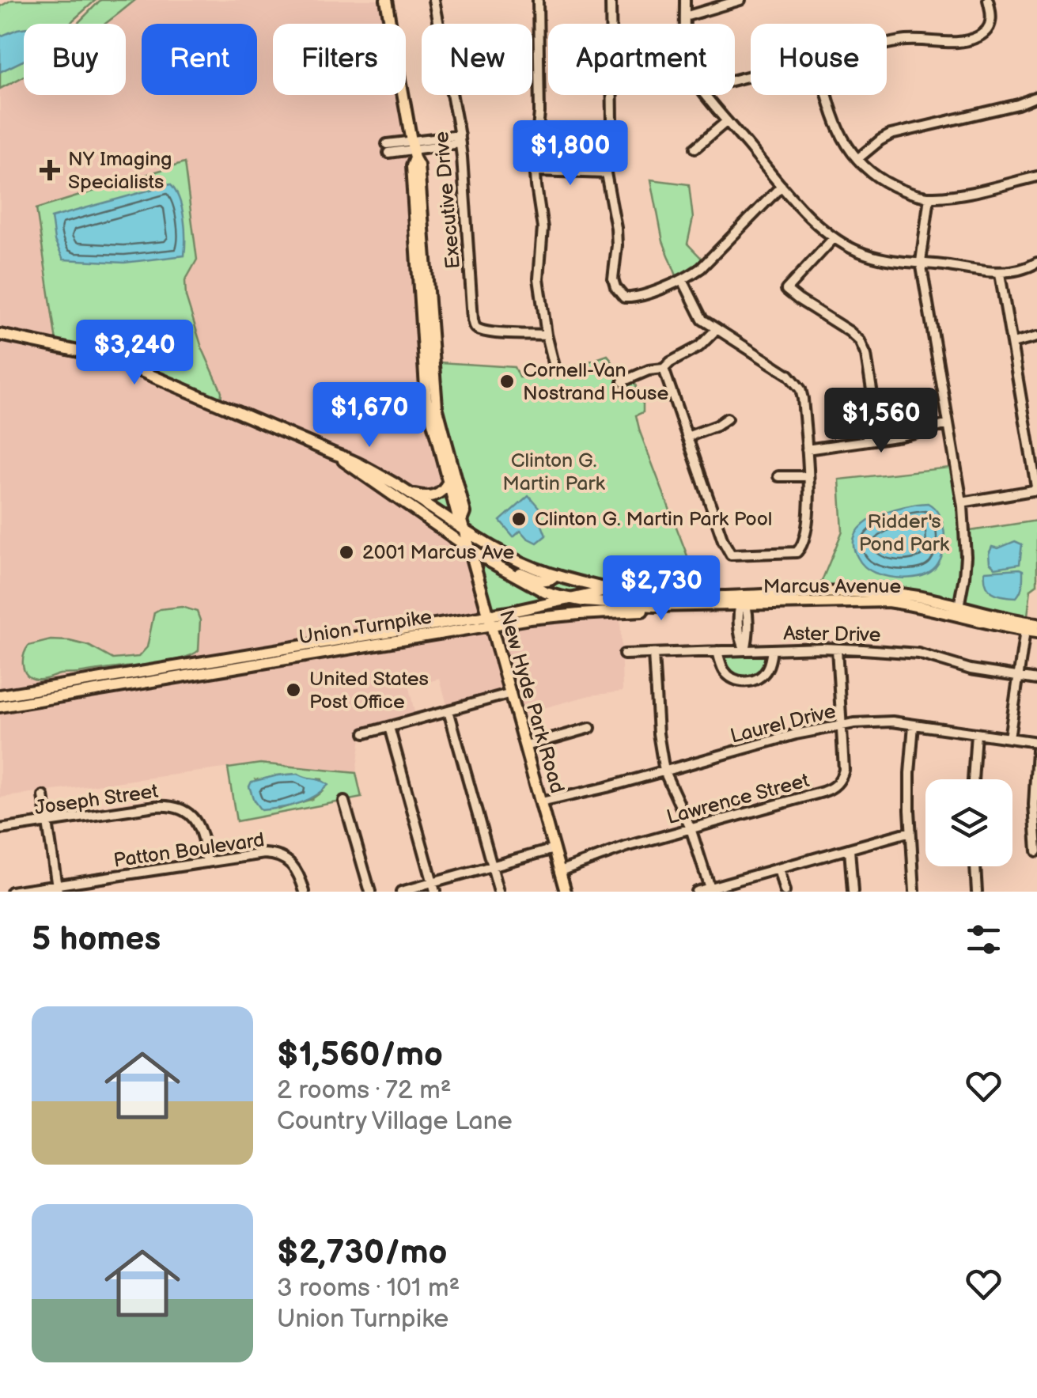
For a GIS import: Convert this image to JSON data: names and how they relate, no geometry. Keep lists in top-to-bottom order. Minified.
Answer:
{"streets":{"main road":["Marcus Avenue","Union Turnpike","New Hyde Park Road"],"street":["Executive Drive","Aster Drive","Laurel Drive","Lawrence Street","Joseph Street","Patton Boulevard"]},"crossings":[["Marcus Avenue","Union Turnpike"],["Marcus Avenue","New Hyde Park Road"],["Union Turnpike","New Hyde Park Road"],["Aster Drive","Lawrence Street"],["New Hyde Park Road","Laurel Drive"],["New Hyde Park Road","Lawrence Street"],["Laurel Drive","Lawrence Street"],["Joseph Street","Patton Boulevard"]],"parks":["Clinton G. Martin Park","Ridder's Pond Park"],"places":{"health":["NY Imaging Specialists"],"other":["Cornell-Van Nostrand House","Clinton G. Martin Park Pool","2001 Marcus Ave","United States Post Office"]},"page":{"chip":["Buy","Rent","Filters","New","Apartment","House"],"price":["$1,800","$3,240","$1,670","$1,560","$2,730"],"heading":"5 homes","list":[{"name":"$1,560/mo","note":"2 rooms · 72 m² · Country Village Lane"},{"name":"$2,730/mo","note":"3 rooms · 101 m² · Union Turnpike"}]}}
